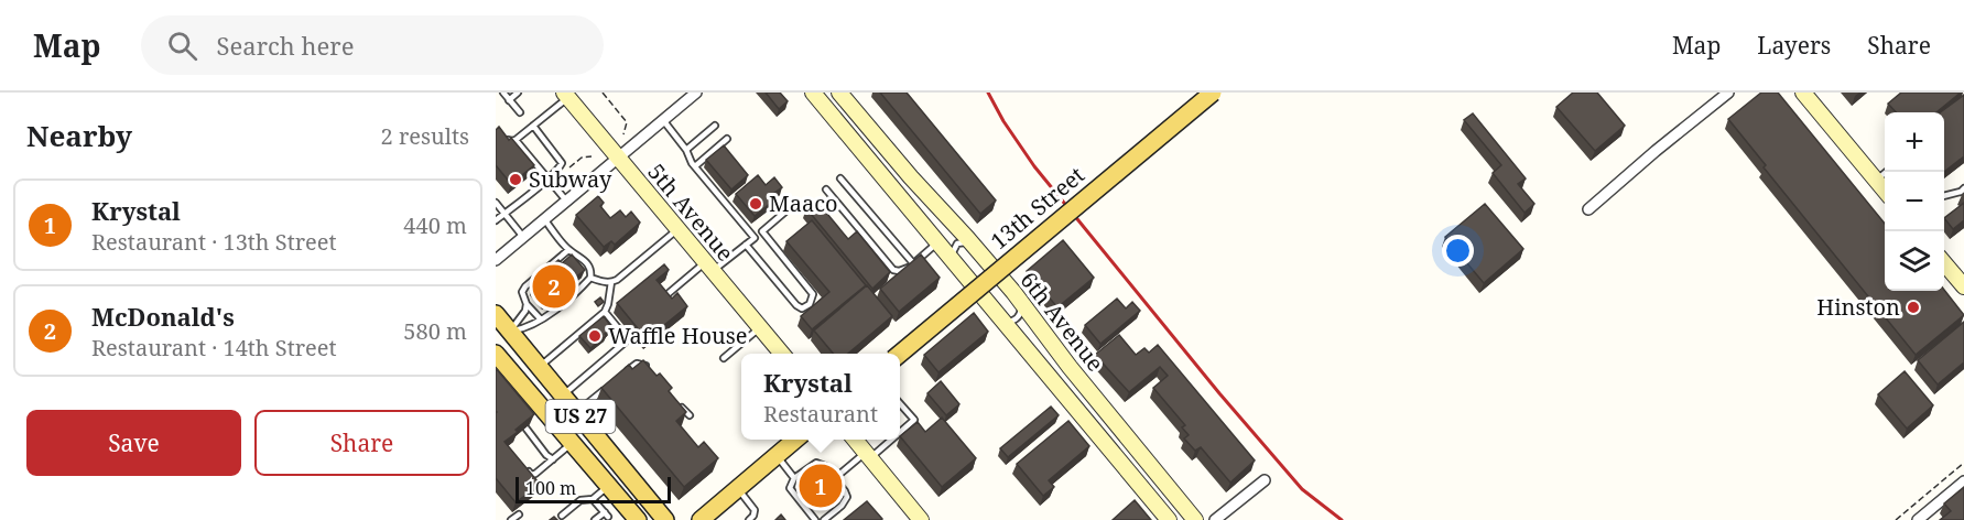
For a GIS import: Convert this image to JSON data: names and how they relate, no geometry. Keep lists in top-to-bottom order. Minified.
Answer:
{"streets":{"main road":["13th Street","US 27"],"street":["5th Avenue","6th Avenue"]},"places":["Subway","Maaco","Hinston","Waffle House"],"scale_bar":"100 m","page":{"header":"Map","search":"Search here","nav":["Map","Layers","Share"],"heading":["Nearby","2 results"],"map_buttons":["+","−"],"list":[{"mark":"1","name":"Krystal","note":"Restaurant · 13th Street","value":"440 m"},{"mark":"2","name":"McDonald's","note":"Restaurant · 14th Street","value":"580 m"}],"pins":["2","1"],"popup":["Krystal","Restaurant"],"buttons":["Save","Share"],"scale":"100 m"}}
